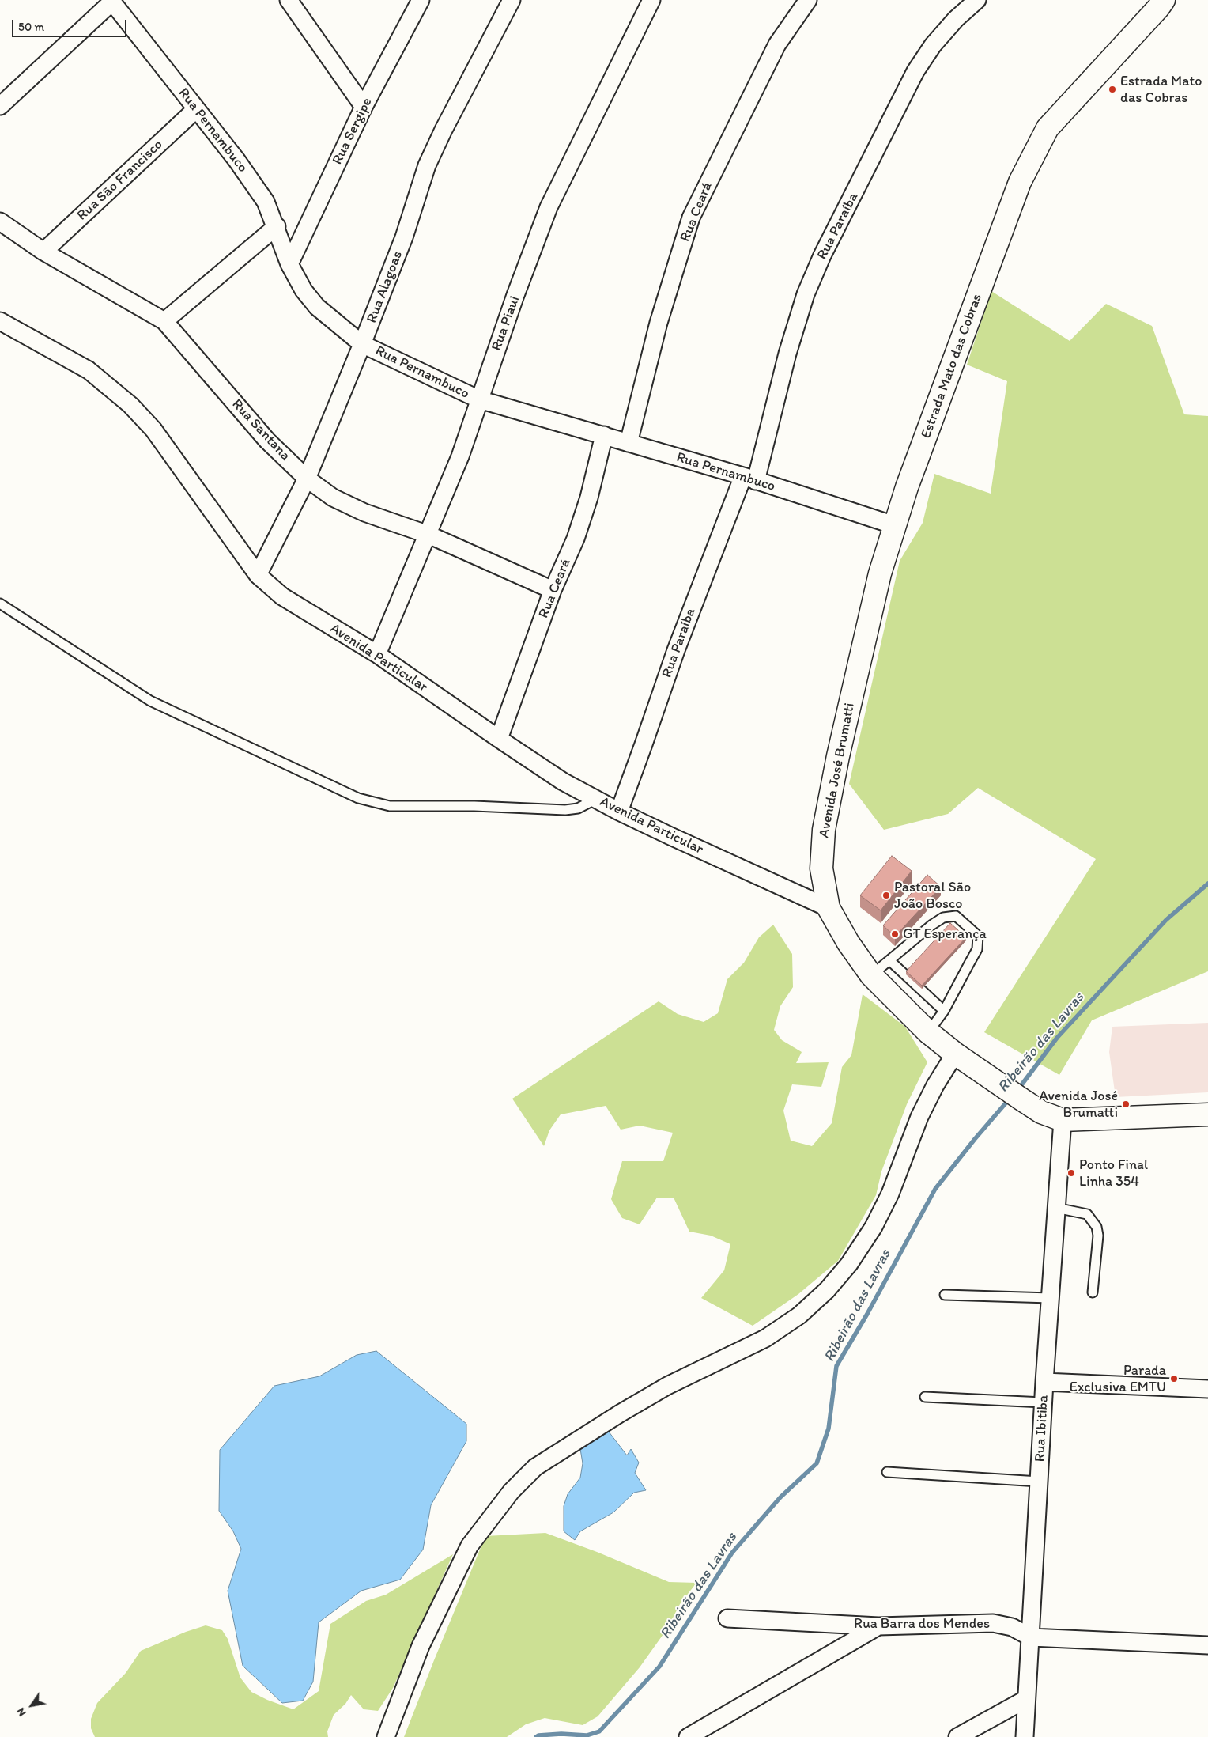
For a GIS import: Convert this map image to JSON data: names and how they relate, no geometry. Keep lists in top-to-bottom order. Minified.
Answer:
{"streets":{"main road":["Estrada Mato das Cobras","Avenida José Brumatti"],"street":["Rua Pernambuco","Rua Sergipe","Rua São Francisco","Rua Ceará","Rua Paraíba","Rua Alagoas","Rua Piaui","Rua Santana","Avenida Particular","Rua Ibitiba","Rua Barra dos Mendes"]},"crossings":[["Rua Pernambuco","Rua Sergipe"],["Rua Pernambuco","Rua São Francisco"],["Rua Pernambuco","Rua Ceará"],["Rua Pernambuco","Rua Paraíba"],["Rua Pernambuco","Rua Alagoas"],["Rua Pernambuco","Rua Piaui"],["Rua Pernambuco","Estrada Mato das Cobras"],["Rua Pernambuco","Avenida José Brumatti"],["Rua São Francisco","Rua Santana"],["Rua Ceará","Rua Santana"],["Rua Ceará","Avenida Particular"],["Rua Paraíba","Avenida Particular"],["Rua Alagoas","Rua Santana"],["Rua Alagoas","Avenida Particular"],["Rua Piaui","Rua Santana"],["Rua Piaui","Avenida Particular"],["Estrada Mato das Cobras","Avenida José Brumatti"],["Avenida Particular","Avenida José Brumatti"],["Avenida José Brumatti","Rua Ibitiba"],["Rua Ibitiba","Rua Barra dos Mendes"]],"water":["Ribeirão das Lavras"],"places":["Estrada Mato das Cobras","Pastoral São João Bosco","GT Esperança","Avenida José Brumatti","Ponto Final Linha 354","Parada Exclusiva EMTU"],"scale_bar":"50 m","north":"bottom left"}
